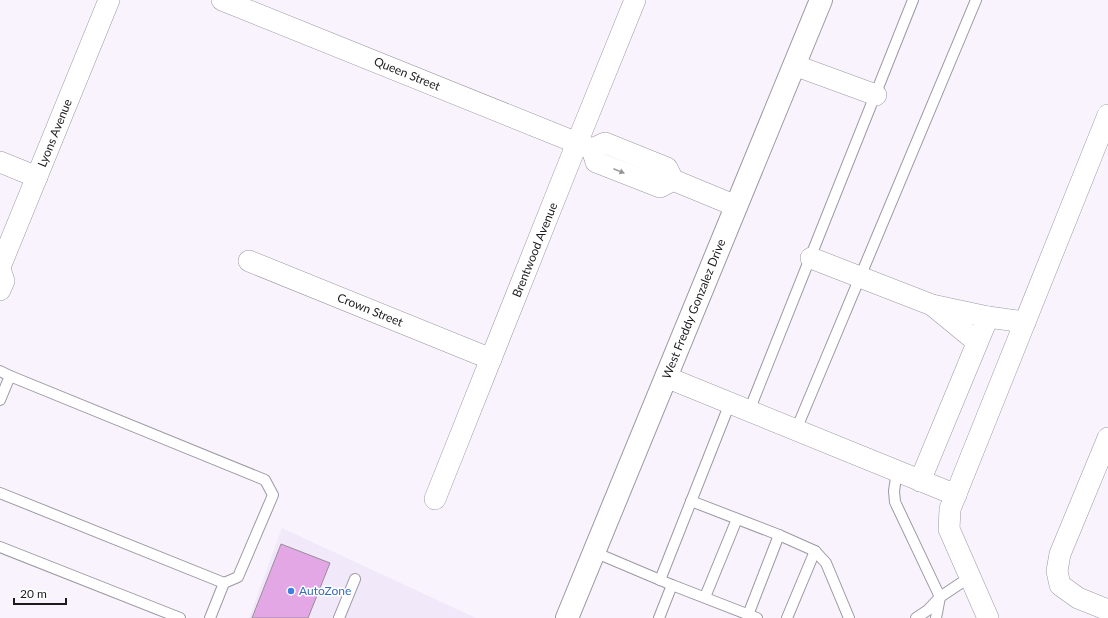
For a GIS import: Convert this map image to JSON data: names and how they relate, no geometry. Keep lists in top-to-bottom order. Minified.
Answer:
{"streets":{"main road":["West Freddy Gonzalez Drive"],"street":["Queen Street","Lyons Avenue","Brentwood Avenue","Crown Street"]},"crossings":[["Queen Street","Brentwood Avenue"],["Brentwood Avenue","Crown Street"]],"places":["AutoZone"],"scale_bar":"20 m"}
